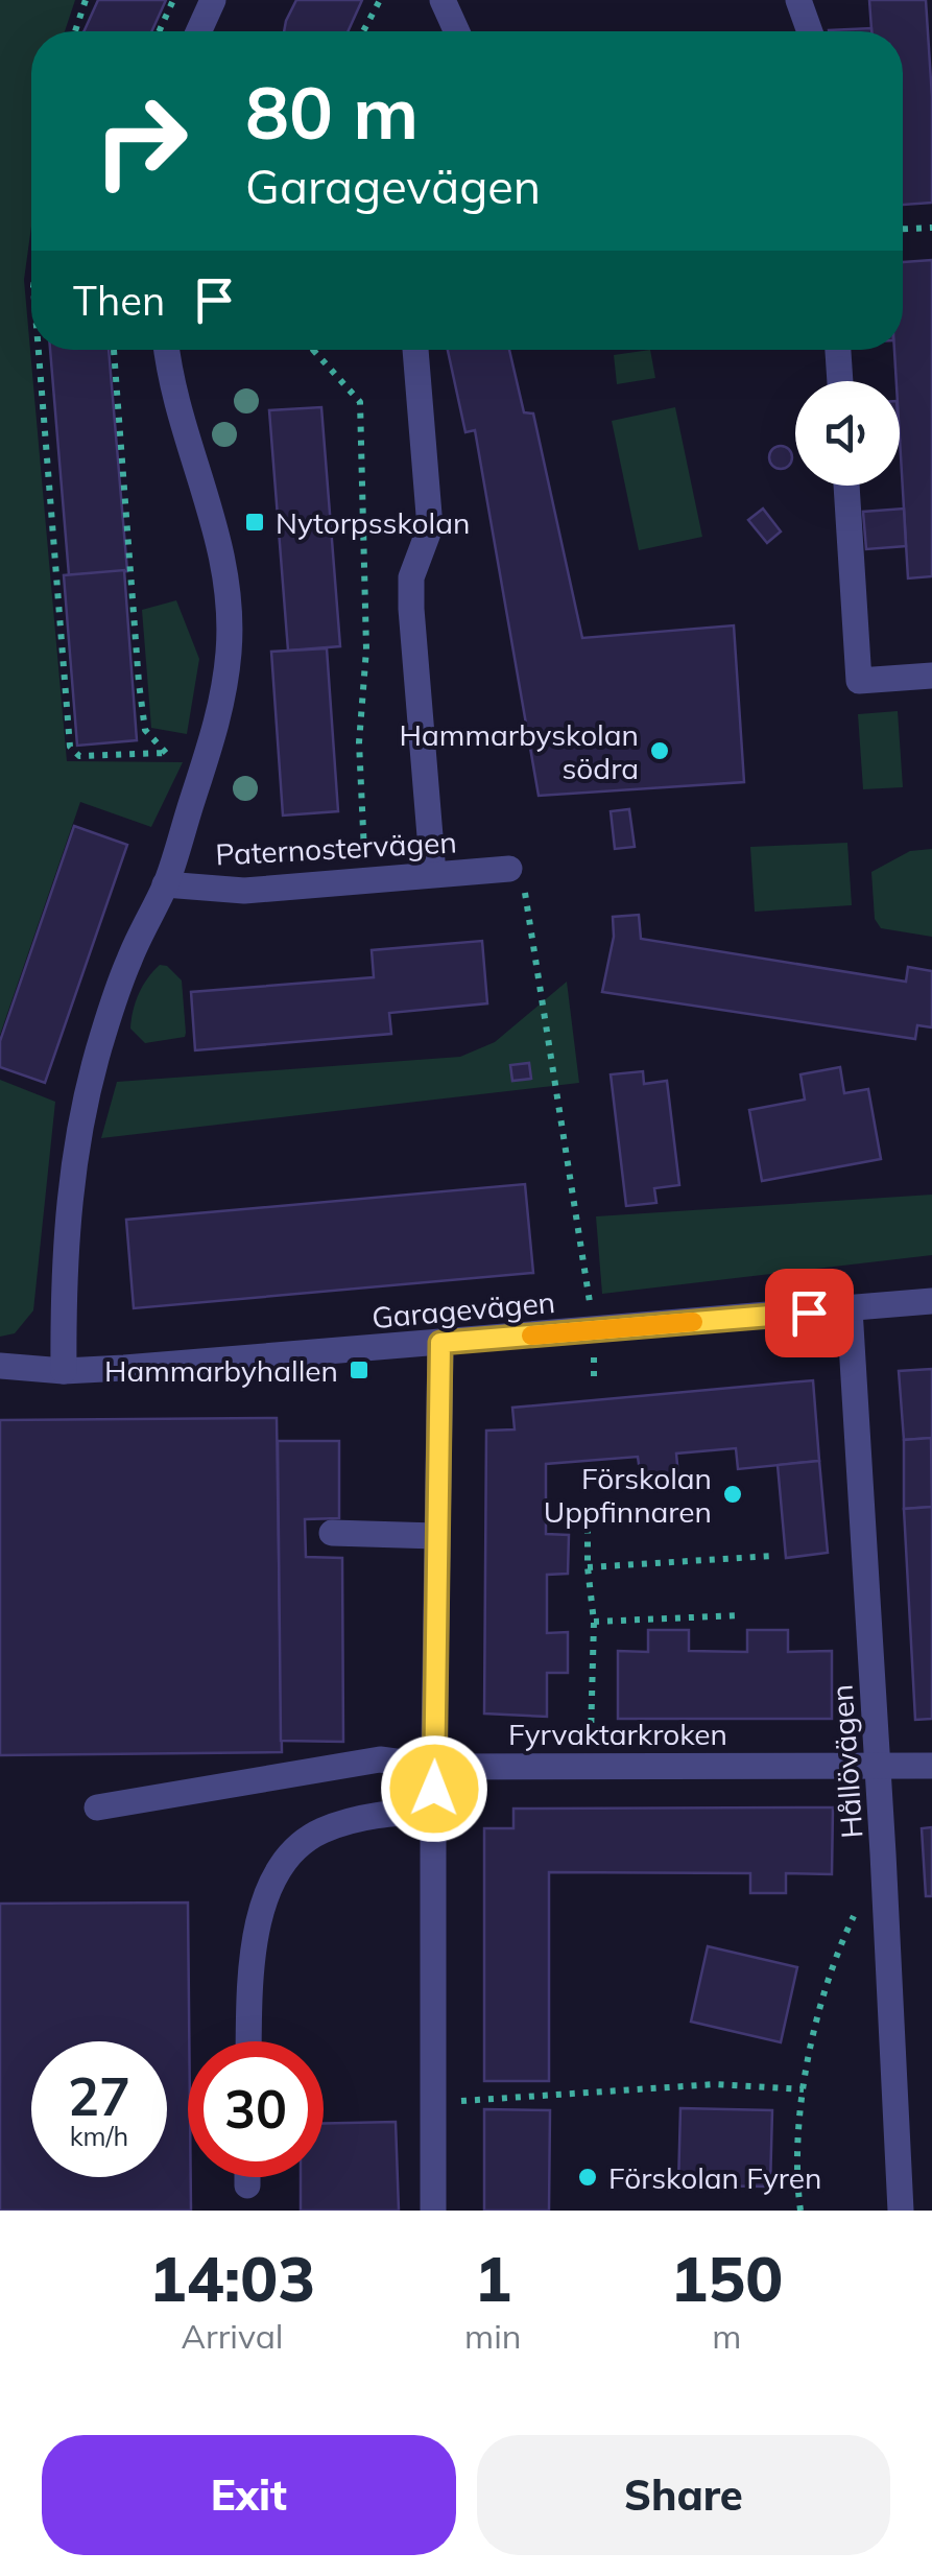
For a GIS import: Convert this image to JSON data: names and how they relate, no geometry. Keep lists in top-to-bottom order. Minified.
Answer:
{"streets":{"street":["Paternostervägen","Garagevägen","Fyrvaktarkroken","Hållövägen"]},"crossings":[["Paternostervägen","Garagevägen"],["Garagevägen","Hållövägen"],["Fyrvaktarkroken","Hållövägen"]],"places":{"transit":["Nytorpsskolan","Hammarbyhallen"],"other":["Hammarbyskolan södra","Förskolan Uppfinnaren","Förskolan Fyren"]},"page":{"turn":["80 m","Garagevägen"],"then":"Then","speed":"27 km/h","limit":"30","eta":["14:03","Arrival","1","min","150","m"],"buttons":["Exit","Share"]}}
